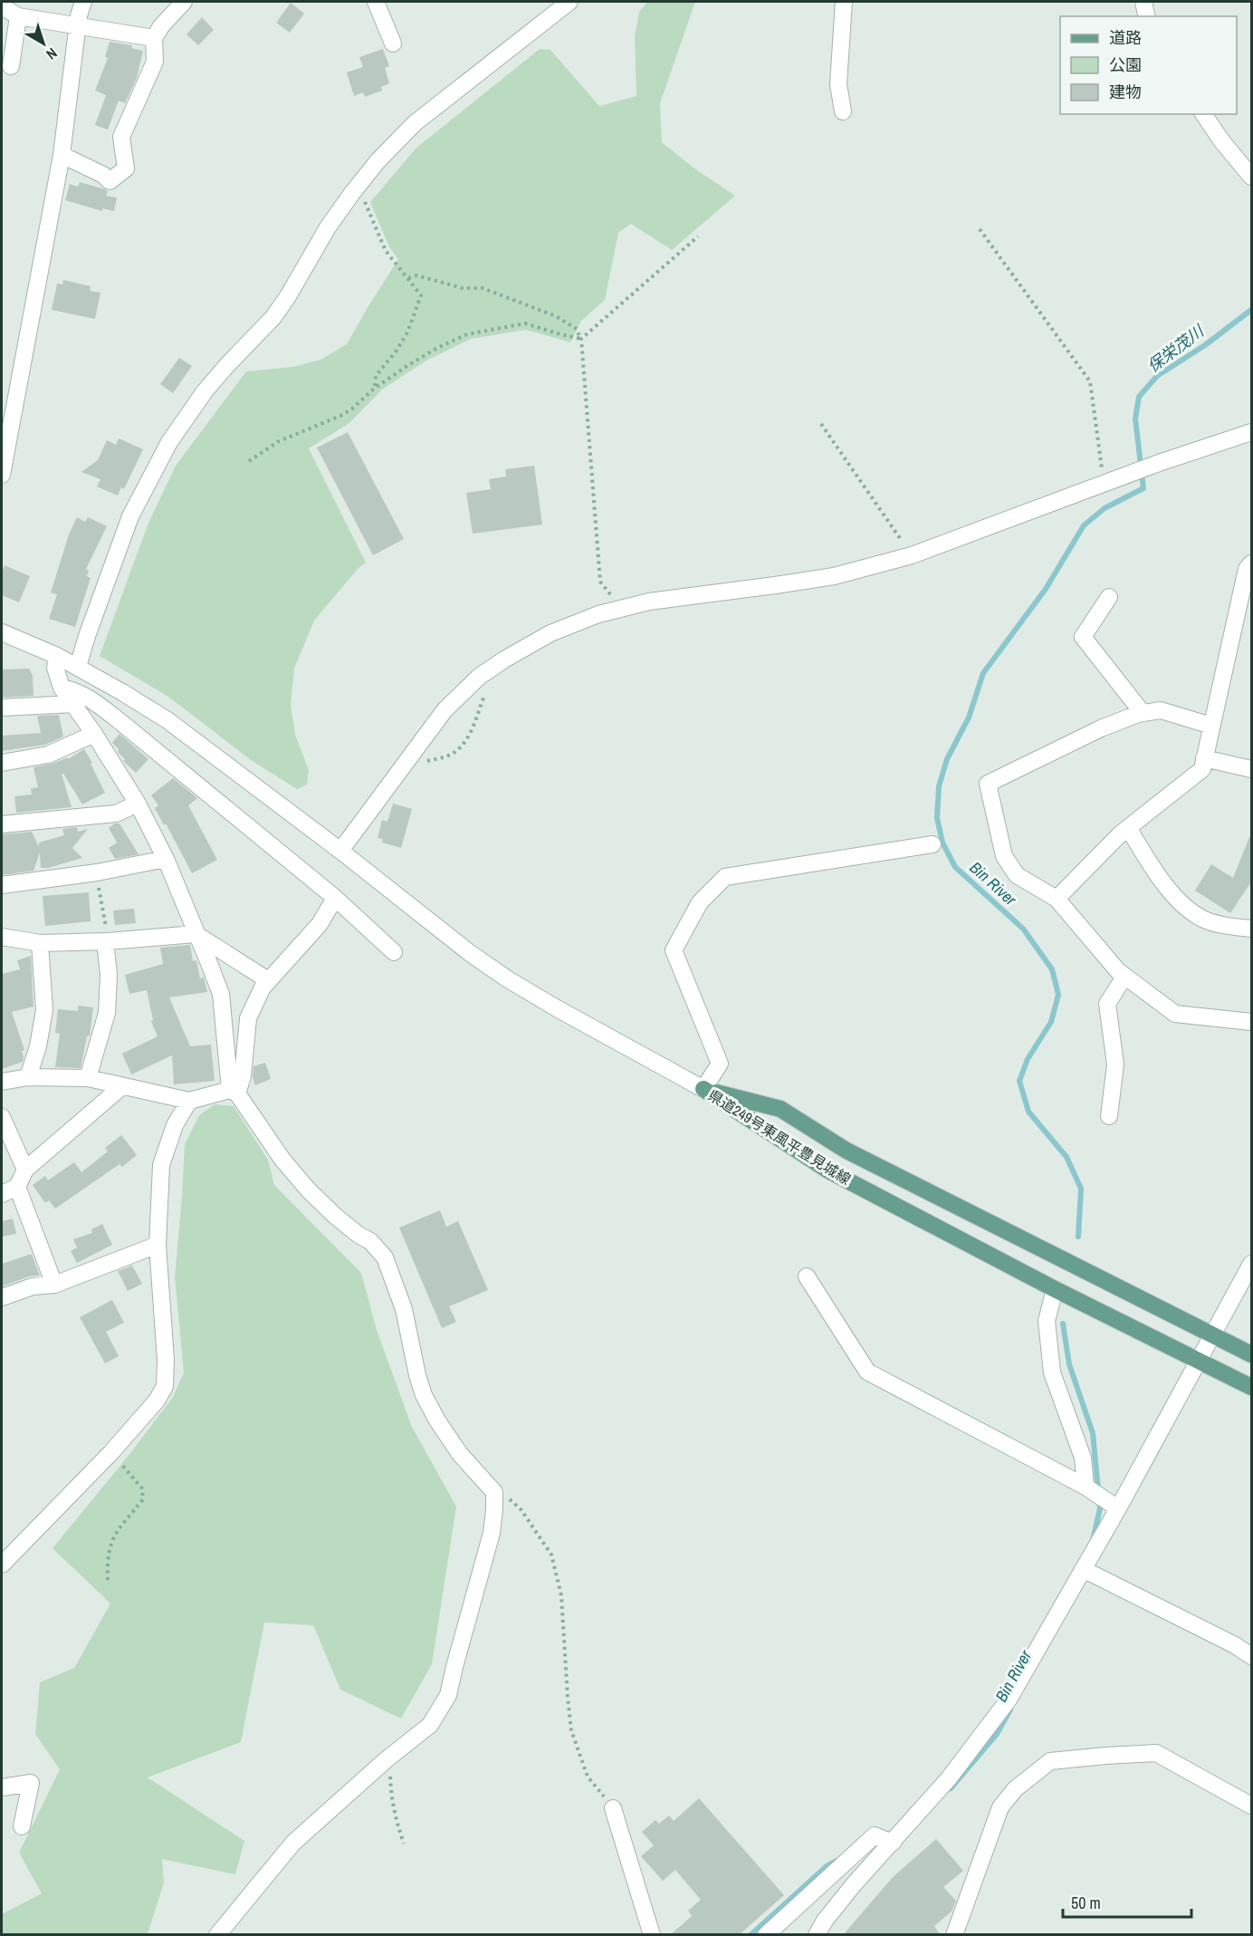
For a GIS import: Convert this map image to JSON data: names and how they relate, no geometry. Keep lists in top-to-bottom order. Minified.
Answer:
{"streets":{"main road":["県道249号東風平豊見城線"]},"water":["保栄茂川","Bin River"],"legend":["道路","公園","建物"],"scale_bar":"50 m","north":"bottom right"}
